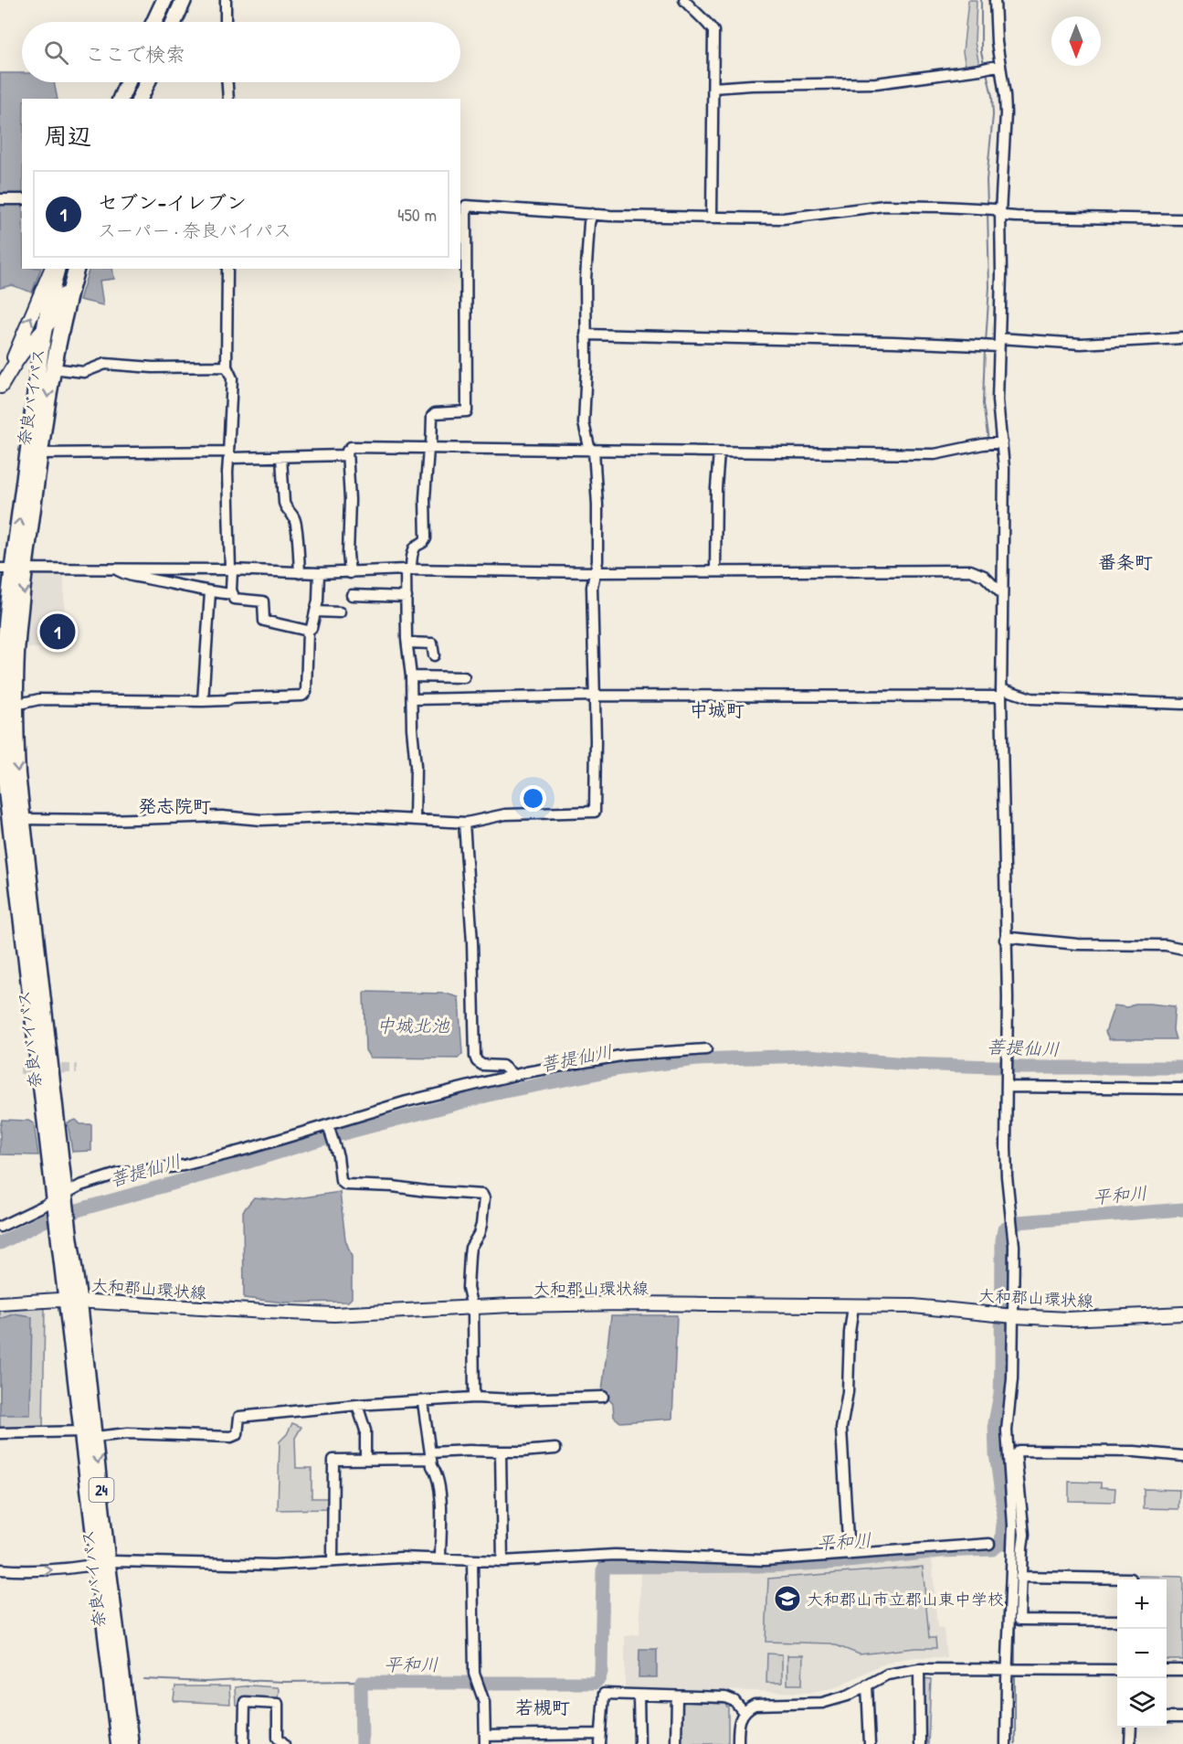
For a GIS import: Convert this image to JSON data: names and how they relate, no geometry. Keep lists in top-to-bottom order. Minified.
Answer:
{"streets":{"highway":["奈良バイパス","24"],"main road":["大和郡山環状線"]},"crossings":[["奈良バイパス","大和郡山環状線"]],"districts":["番条町","中城町","発志院町","若槻町"],"water":["中城北池","菩提仙川","平和川"],"places":{"school or university":["大和郡山市立郡山東中学校"]},"north":"bottom","page":{"search":"ここで検索","heading":"周辺","list":[{"mark":"1","name":"セブン-イレブン","note":"スーパー · 奈良バイパス","value":"450 m"}],"pins":"1","map_buttons":["+","−"]}}
